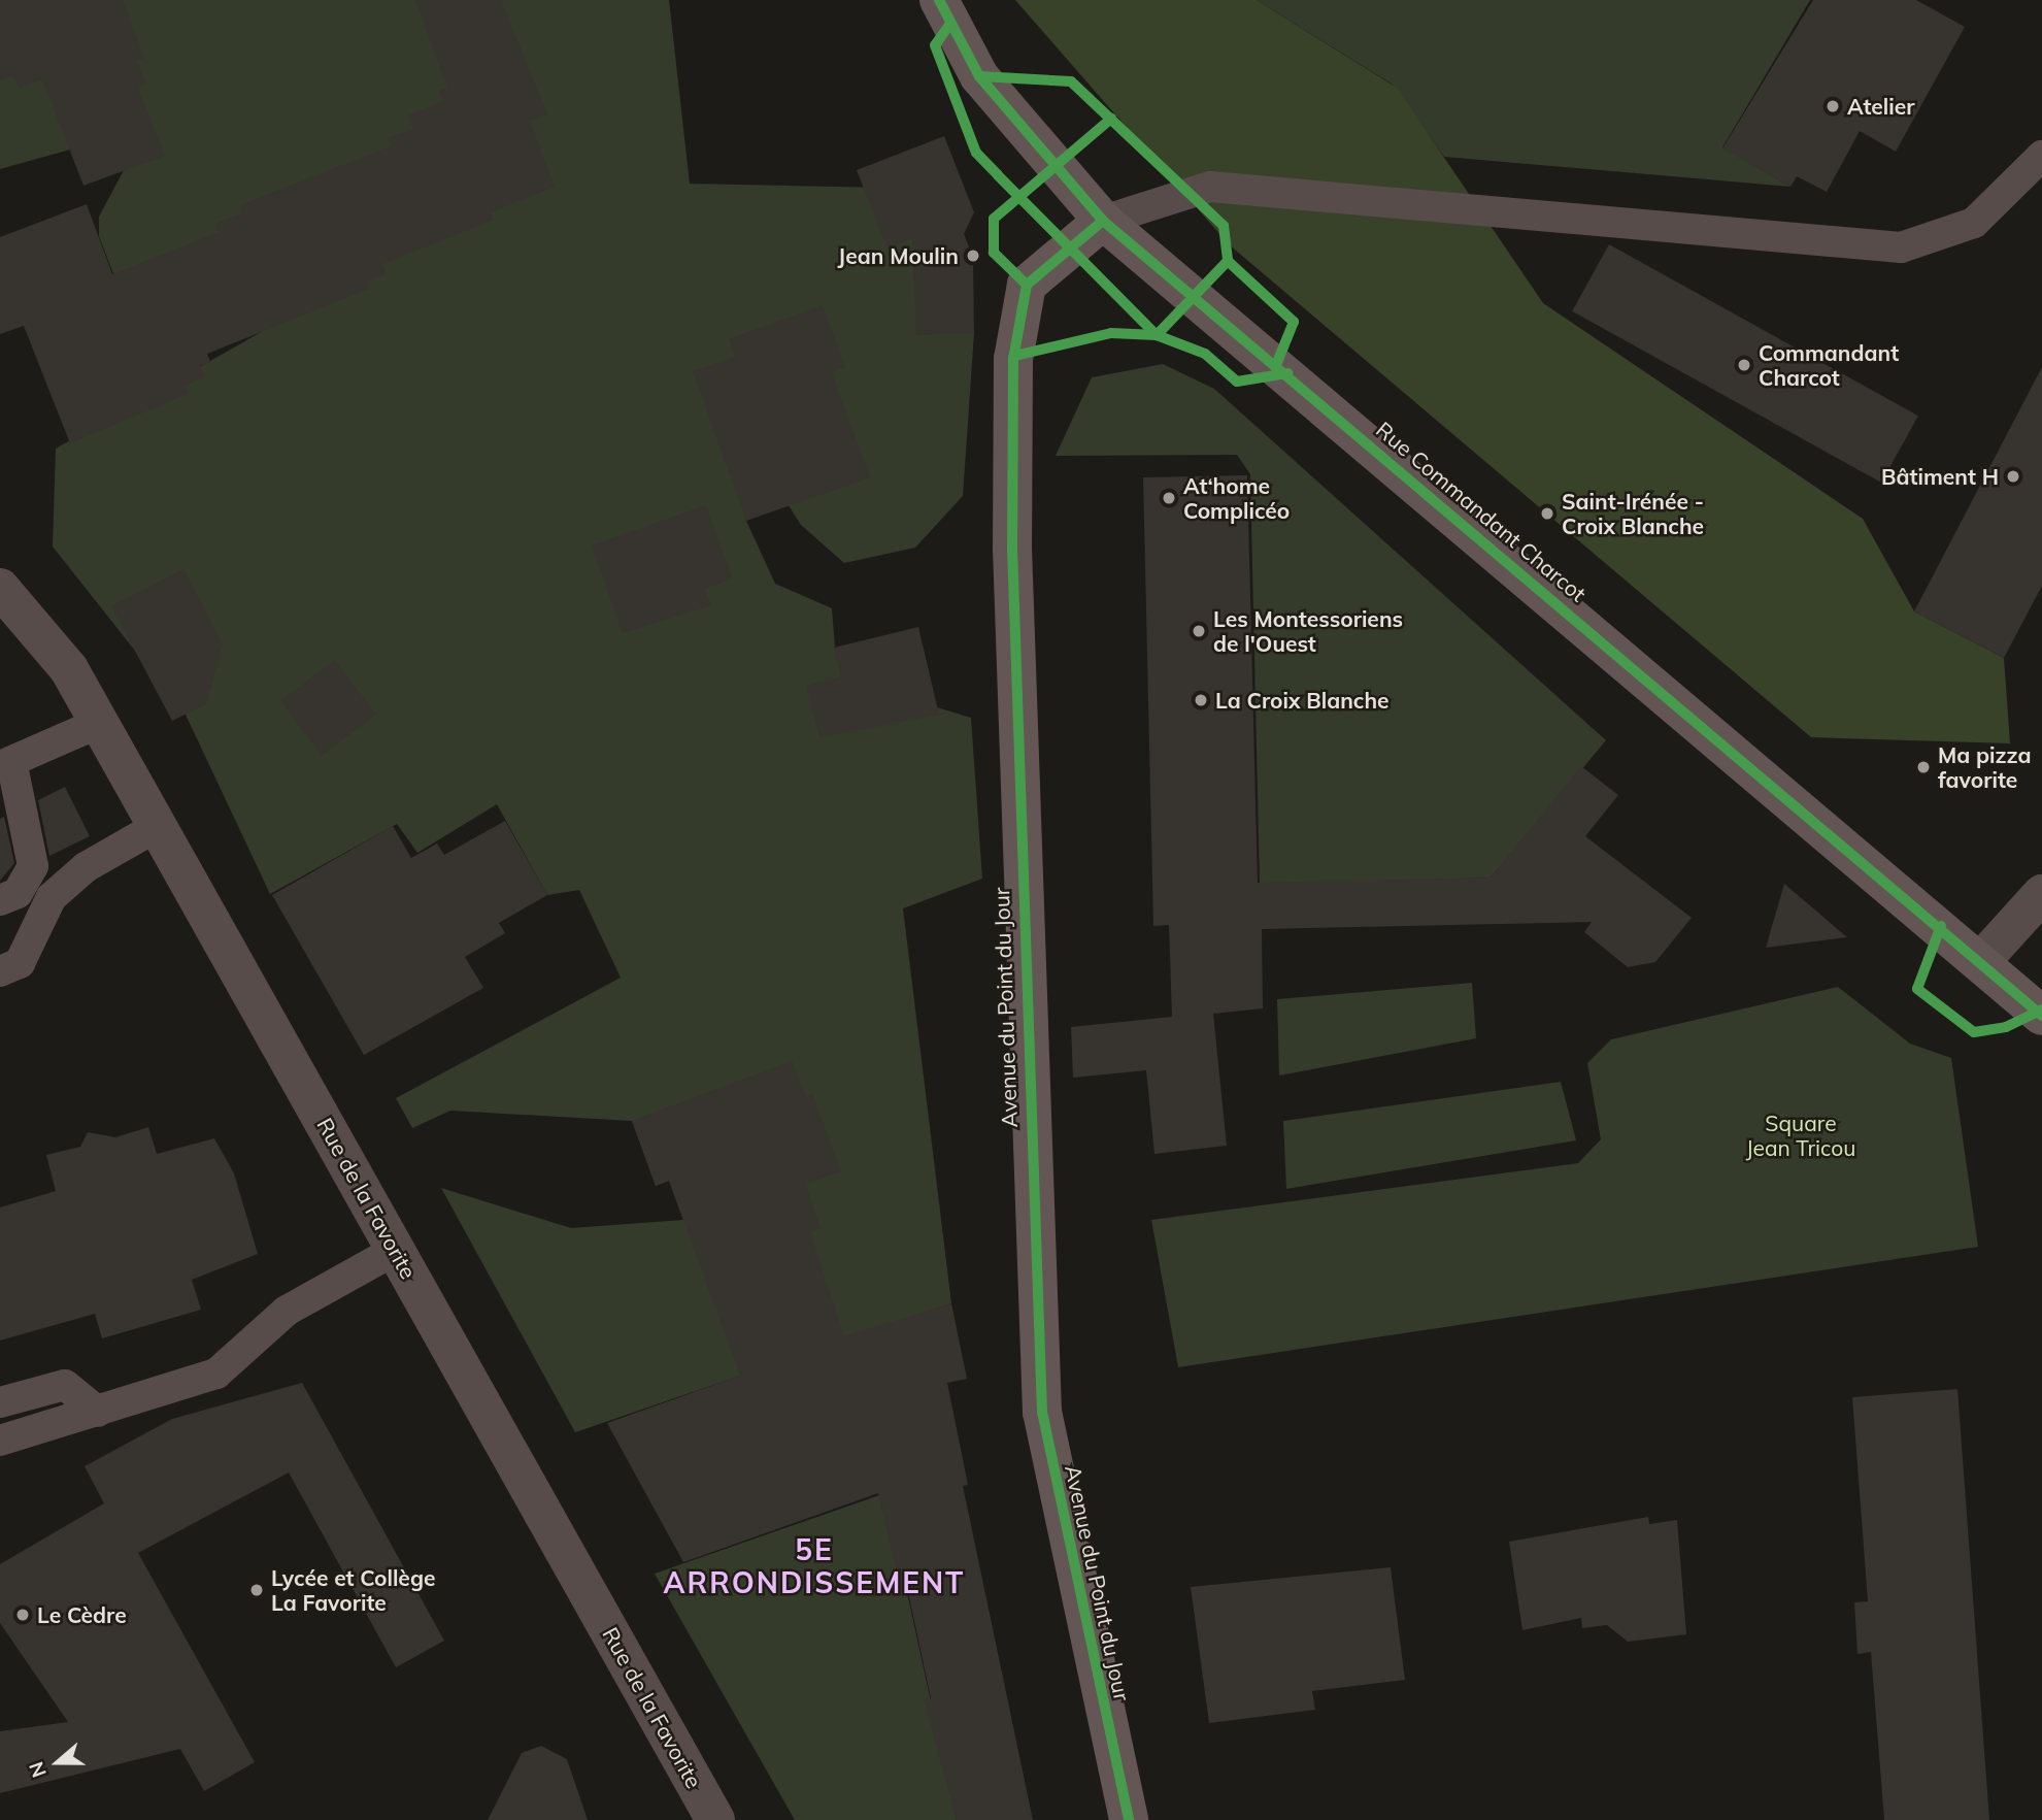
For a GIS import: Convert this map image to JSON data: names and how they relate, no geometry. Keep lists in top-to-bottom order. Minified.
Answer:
{"streets":{"main road":["Rue Commandant Charcot","Avenue du Point du Jour"],"street":["Rue de la Favorite"]},"crossings":[["Rue Commandant Charcot","Avenue du Point du Jour"]],"districts":["5E ARRONDISSEMENT"],"parks":["Square Jean Tricou"],"places":["Atelier","Jean Moulin","Commandant Charcot","Bâtiment H","At‘home Complicéo","Saint-Irénée - Croix Blanche","Les Montessoriens de l'Ouest","La Croix Blanche","Ma pizza favorite","Lycée et Collège La Favorite","Le Cèdre"],"north":"left"}
